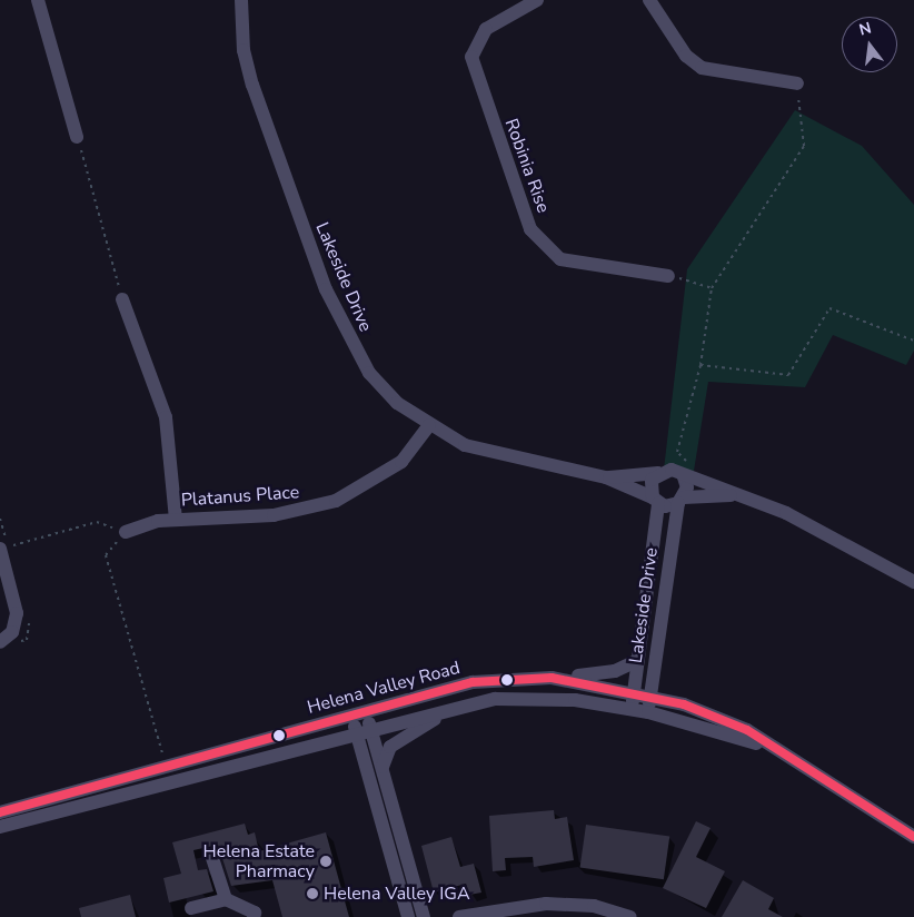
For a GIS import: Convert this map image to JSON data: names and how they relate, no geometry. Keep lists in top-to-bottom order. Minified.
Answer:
{"streets":{"street":["Robinia Rise","Lakeside Drive","Platanus Place","Helena Valley Road"]},"crossings":[["Lakeside Drive","Platanus Place"],["Lakeside Drive","Helena Valley Road"]],"places":["Helena Estate Pharmacy","Helena Valley IGA"],"north":"top"}
